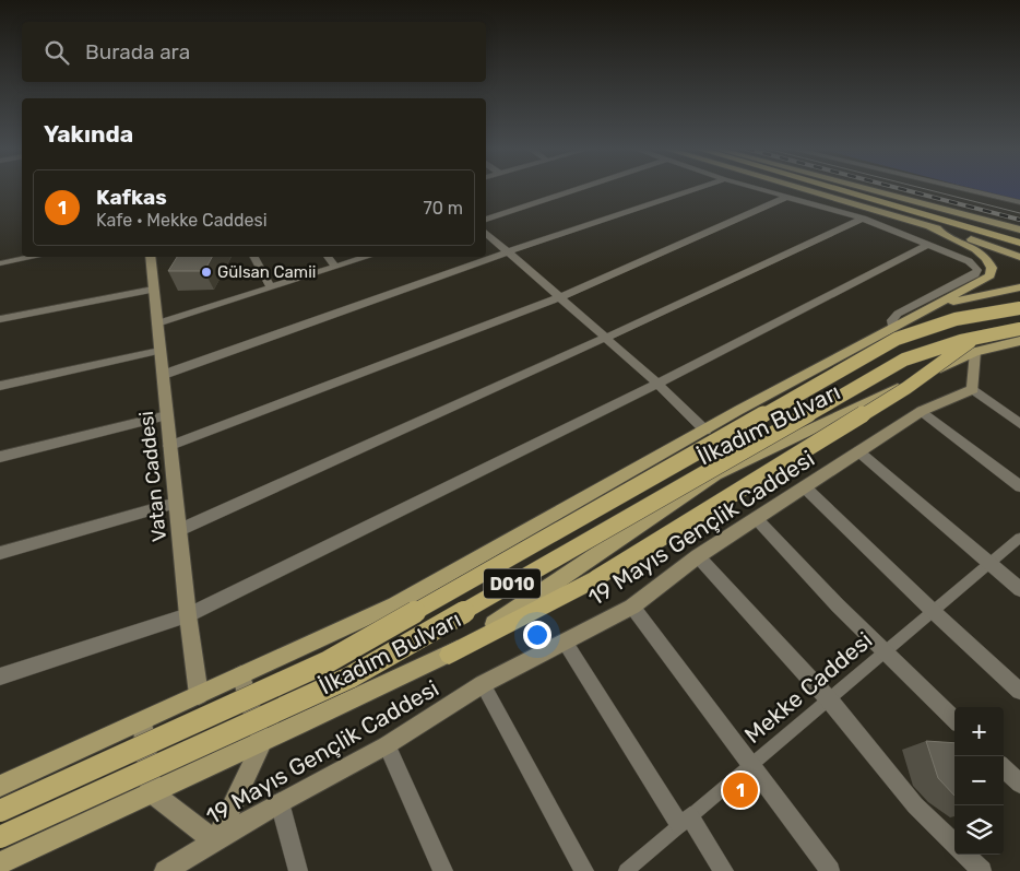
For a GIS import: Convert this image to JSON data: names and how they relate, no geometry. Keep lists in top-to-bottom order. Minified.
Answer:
{"streets":{"highway":["İlkadım Bulvarı","D010"],"main road":["Vatan Caddesi","19 Mayıs Gençlik Caddesi"],"street":["Mekke Caddesi"]},"crossings":[["İlkadım Bulvarı","Vatan Caddesi"]],"places":["Gülsan Camii"],"page":{"search":"Burada ara","heading":"Yakında","list":[{"mark":"1","name":"Kafkas","note":"Kafe · Mekke Caddesi","value":"70 m"}],"map_buttons":["+","−"],"pins":"1"}}
